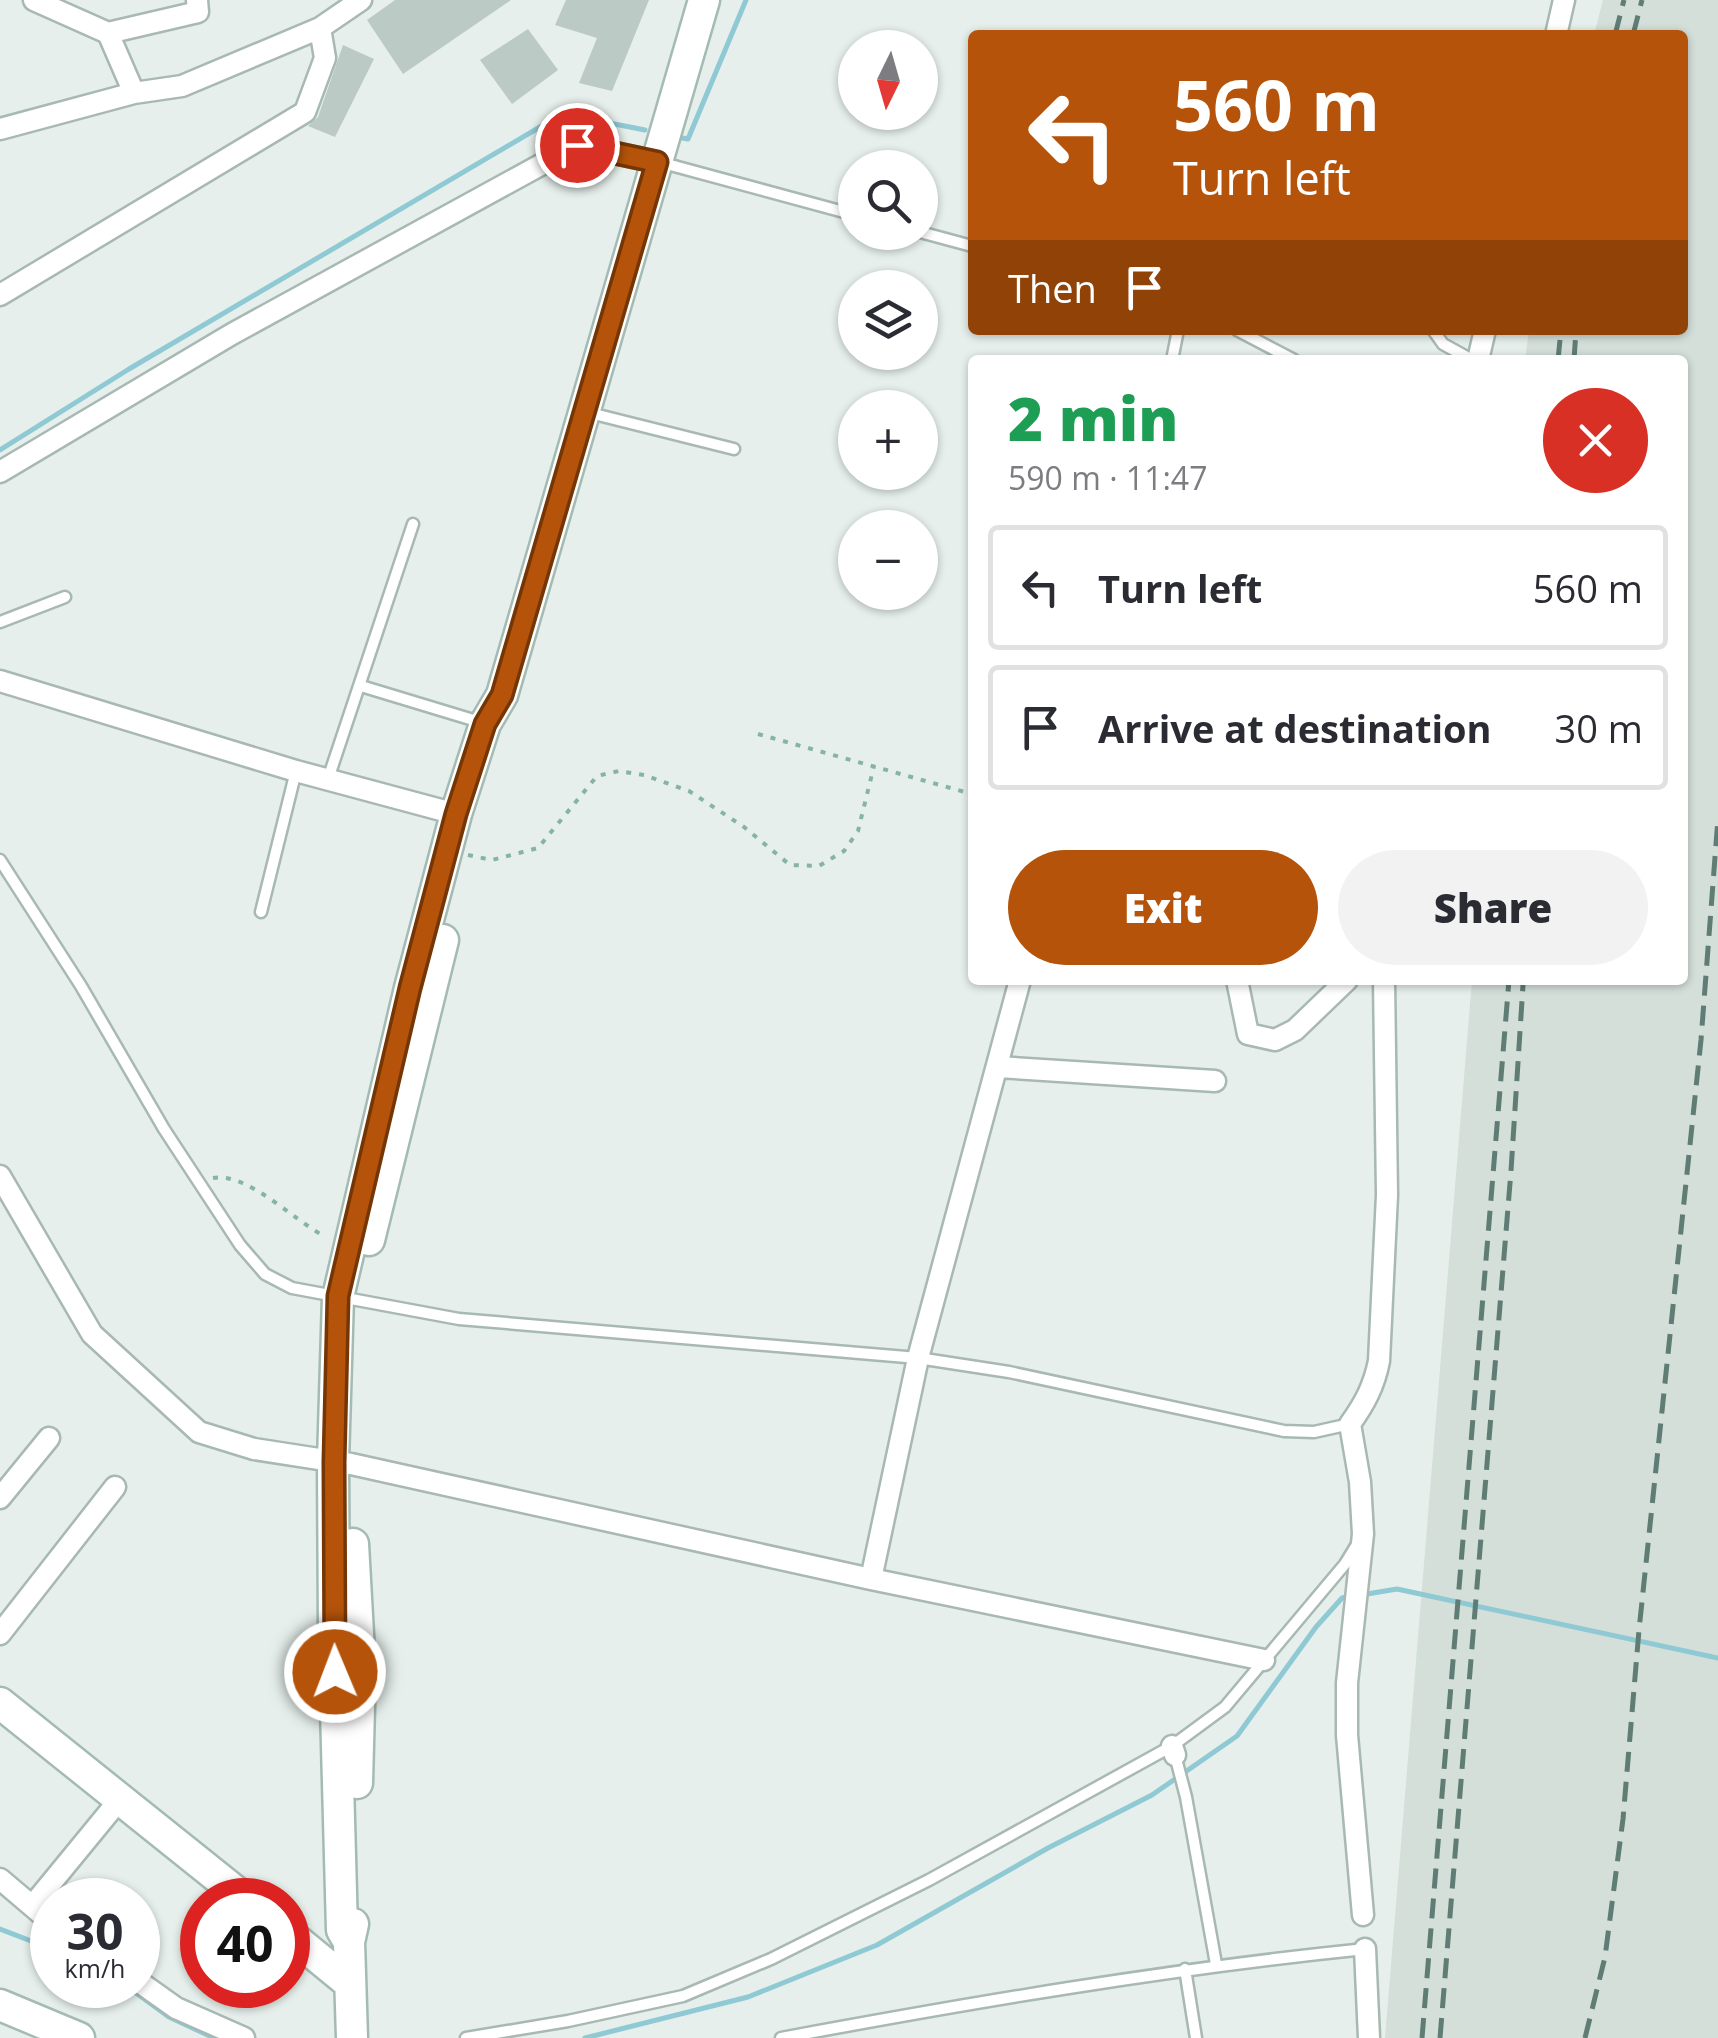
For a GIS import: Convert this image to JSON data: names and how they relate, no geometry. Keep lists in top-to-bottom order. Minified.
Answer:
{"north":"bottom","page":{"map_buttons":["+","−"],"turn":["560 m","Turn left"],"then":"Then","heading":["2 min","590 m · 11:47"],"list":[{"name":"Turn left","value":"560 m"},{"name":"Arrive at destination","value":"30 m"}],"buttons":["Exit","Share"],"speed":"30 km/h","limit":"40"}}
